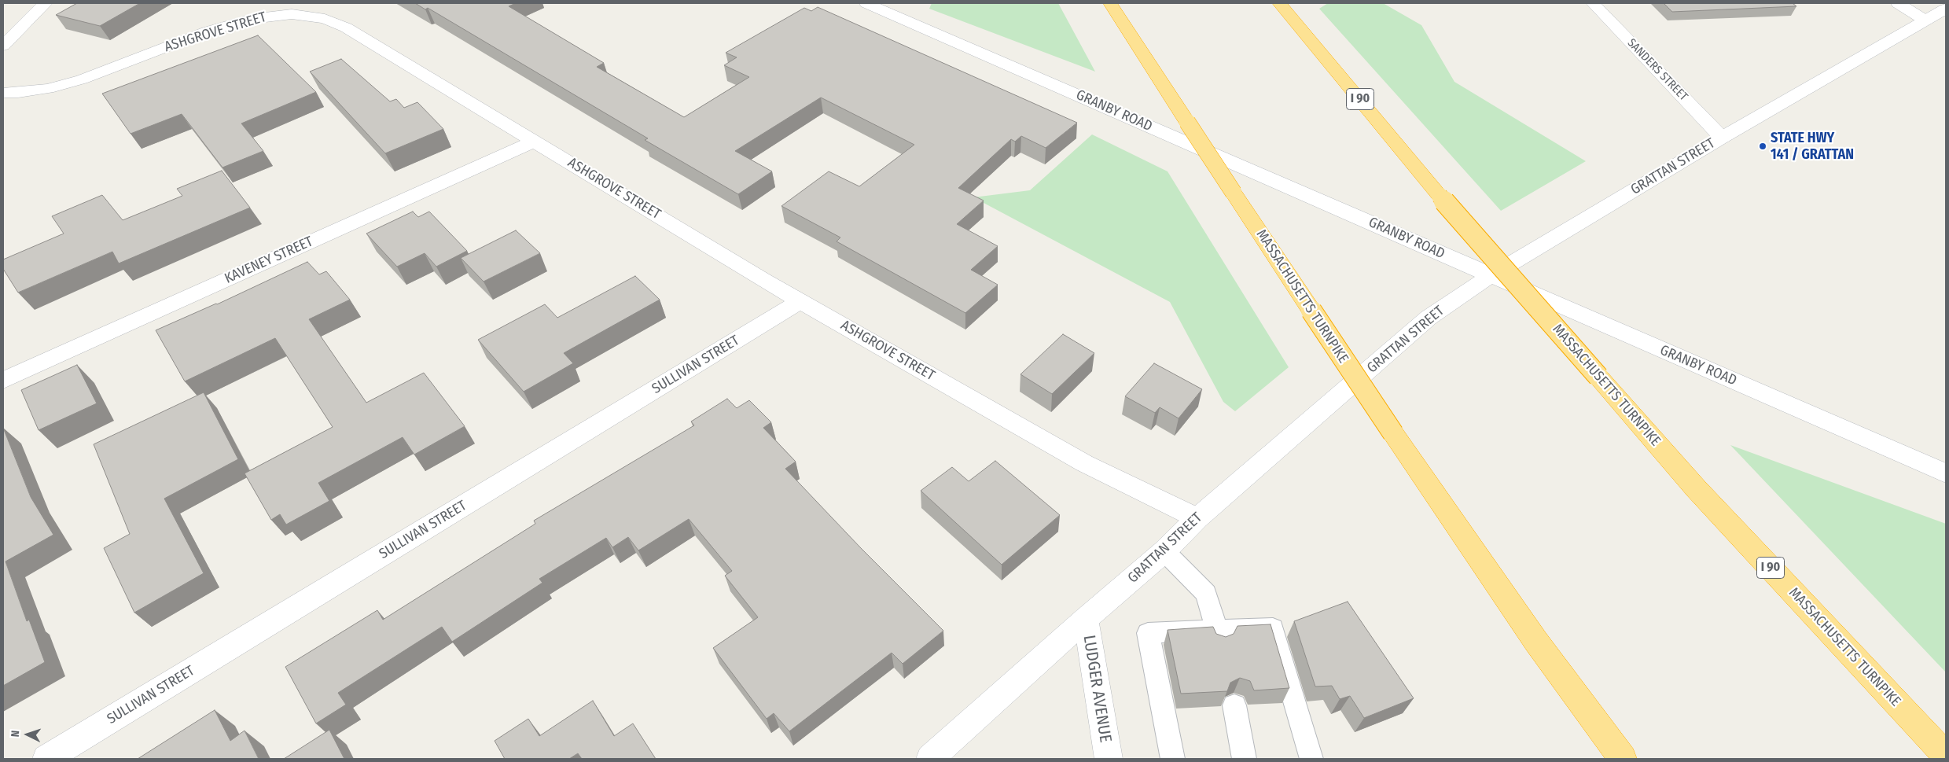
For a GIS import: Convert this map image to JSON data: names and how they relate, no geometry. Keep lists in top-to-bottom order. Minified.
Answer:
{"streets":{"highway":["I 90","MASSACHUSETTS TURNPIKE"],"street":["ASHGROVE STREET","SANDERS STREET","GRANBY ROAD","GRATTAN STREET","KAVENEY STREET","SULLIVAN STREET","LUDGER AVENUE"]},"crossings":[["ASHGROVE STREET","GRATTAN STREET"],["ASHGROVE STREET","KAVENEY STREET"],["ASHGROVE STREET","SULLIVAN STREET"],["SANDERS STREET","GRATTAN STREET"],["GRANBY ROAD","GRATTAN STREET"],["GRATTAN STREET","LUDGER AVENUE"]],"places":["STATE HWY 141 / GRATTAN"],"north":"left"}
